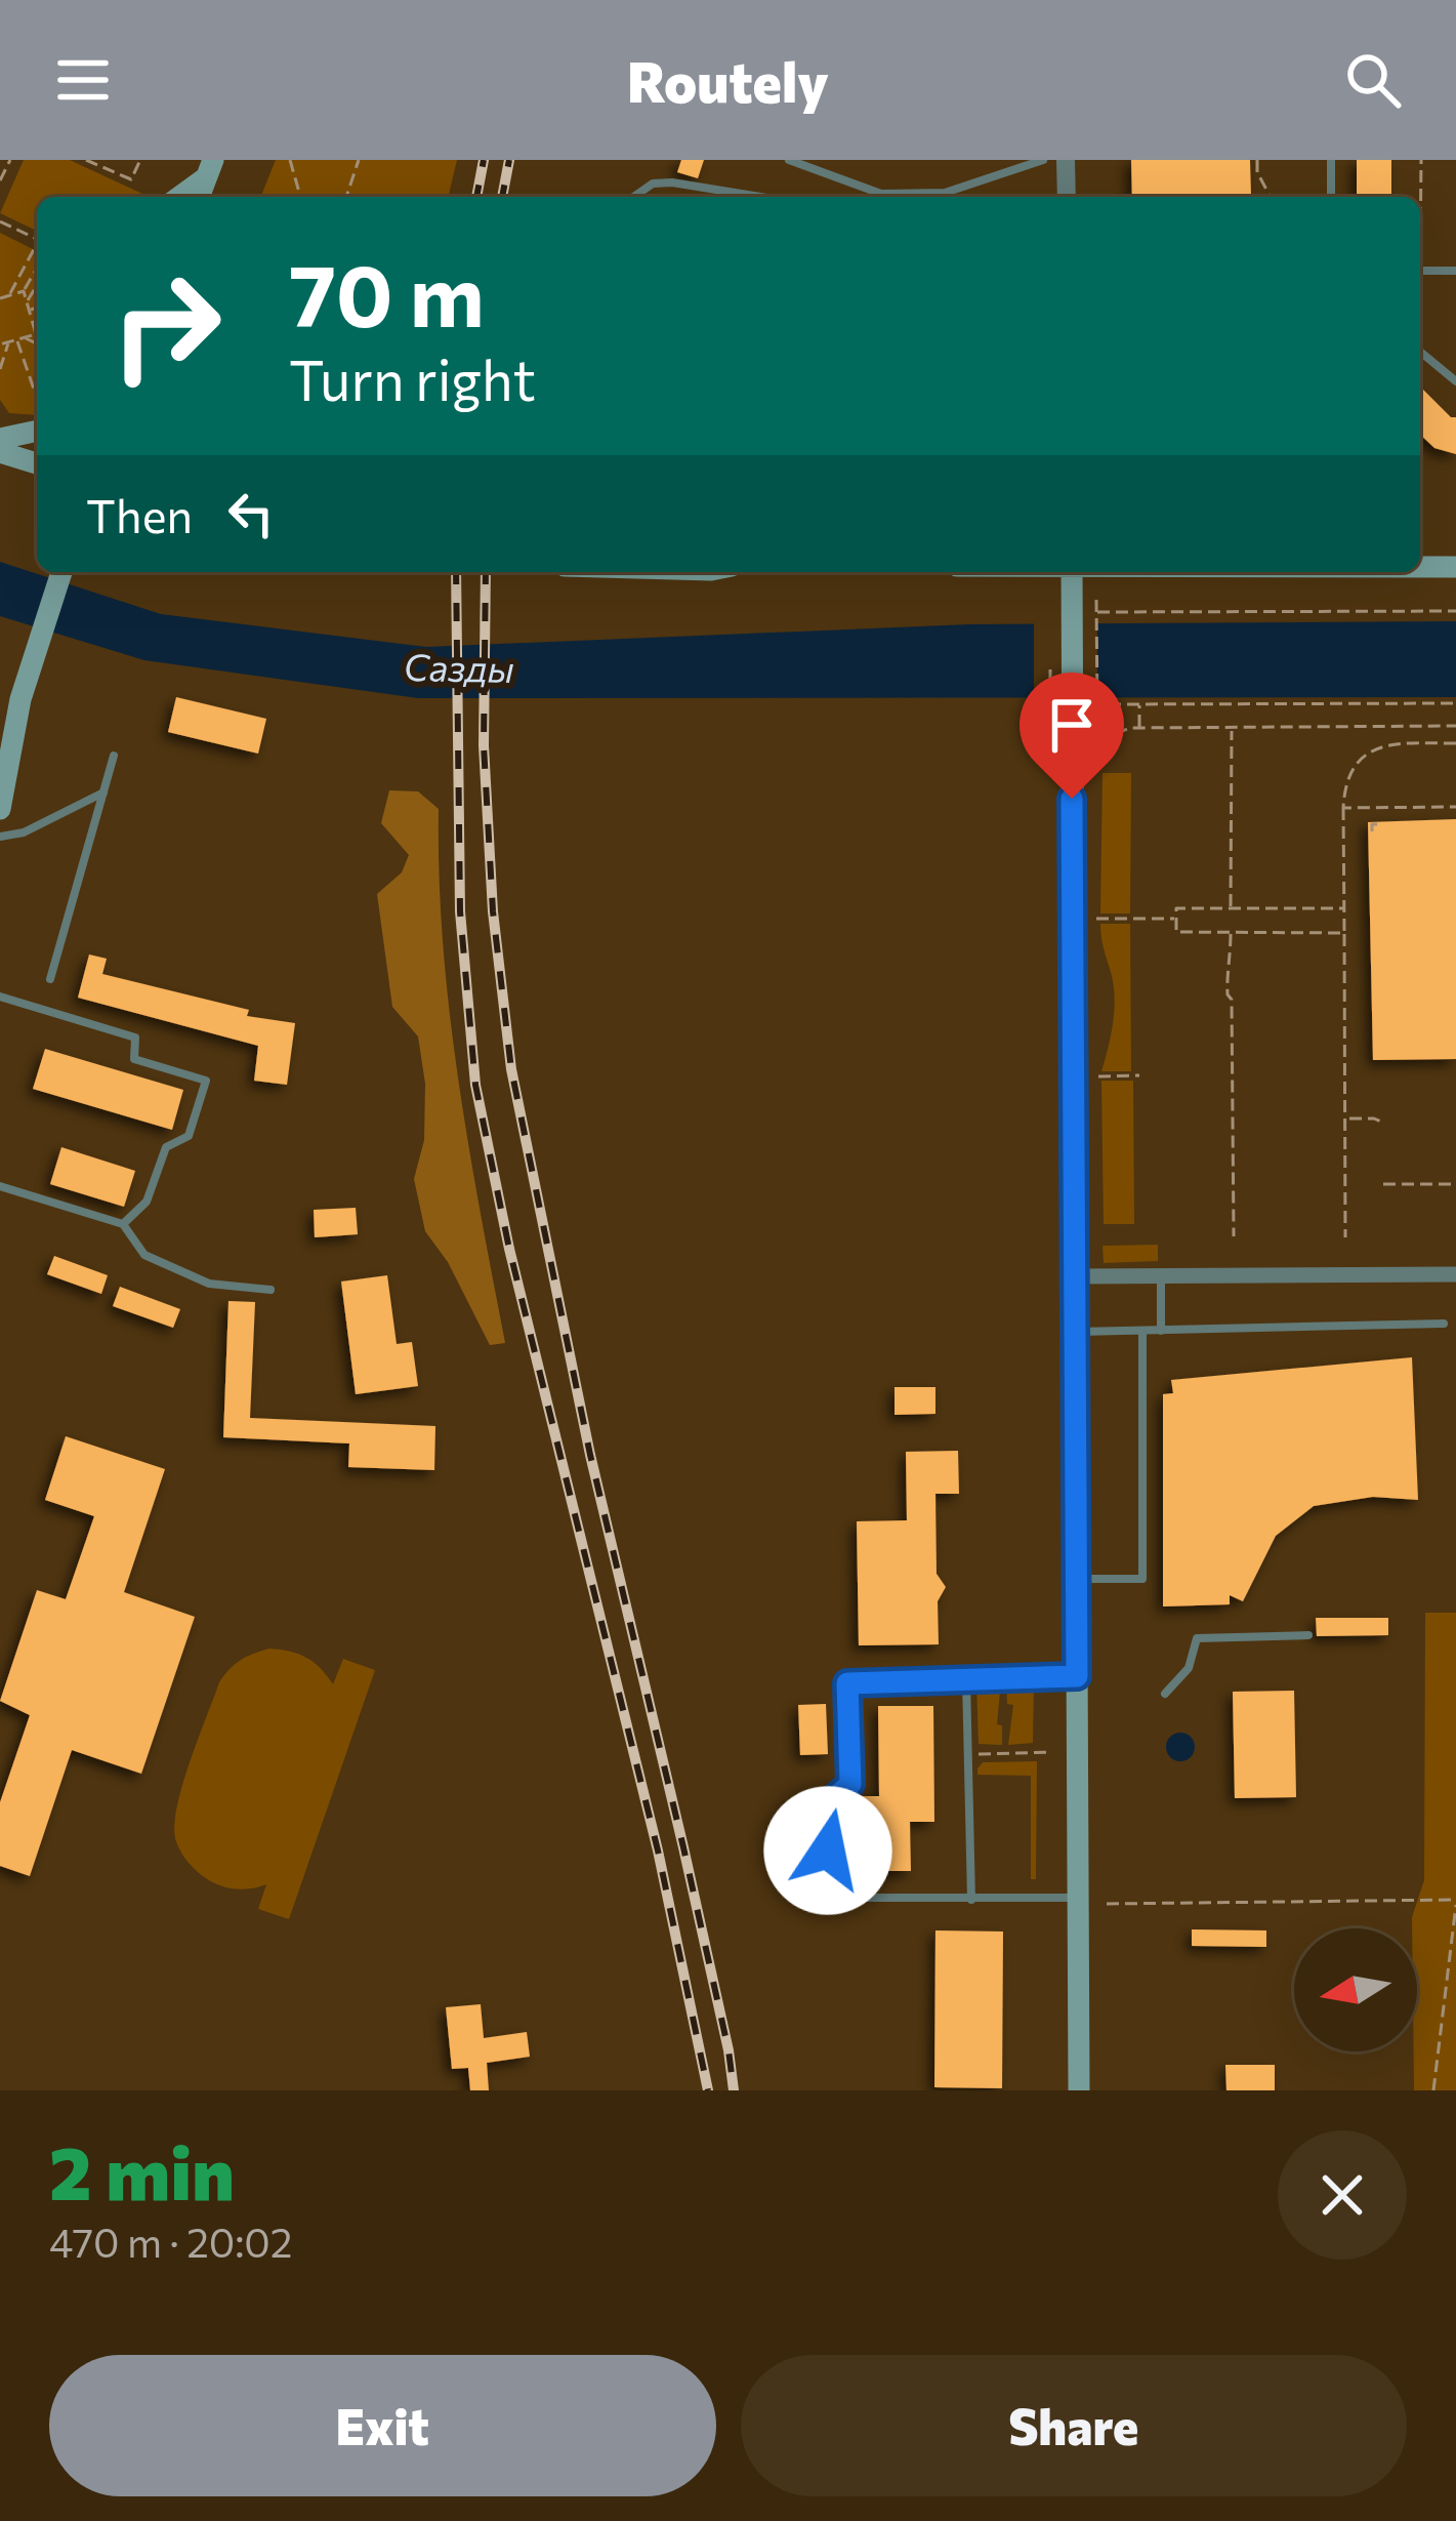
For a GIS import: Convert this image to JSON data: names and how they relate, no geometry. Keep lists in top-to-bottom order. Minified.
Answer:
{"water":["Сазды"],"north":"left","page":{"header":"Routely","turn":["70 m","Turn right"],"then":"Then","heading":["2 min","470 m · 20:02"],"buttons":["Exit","Share"]}}
